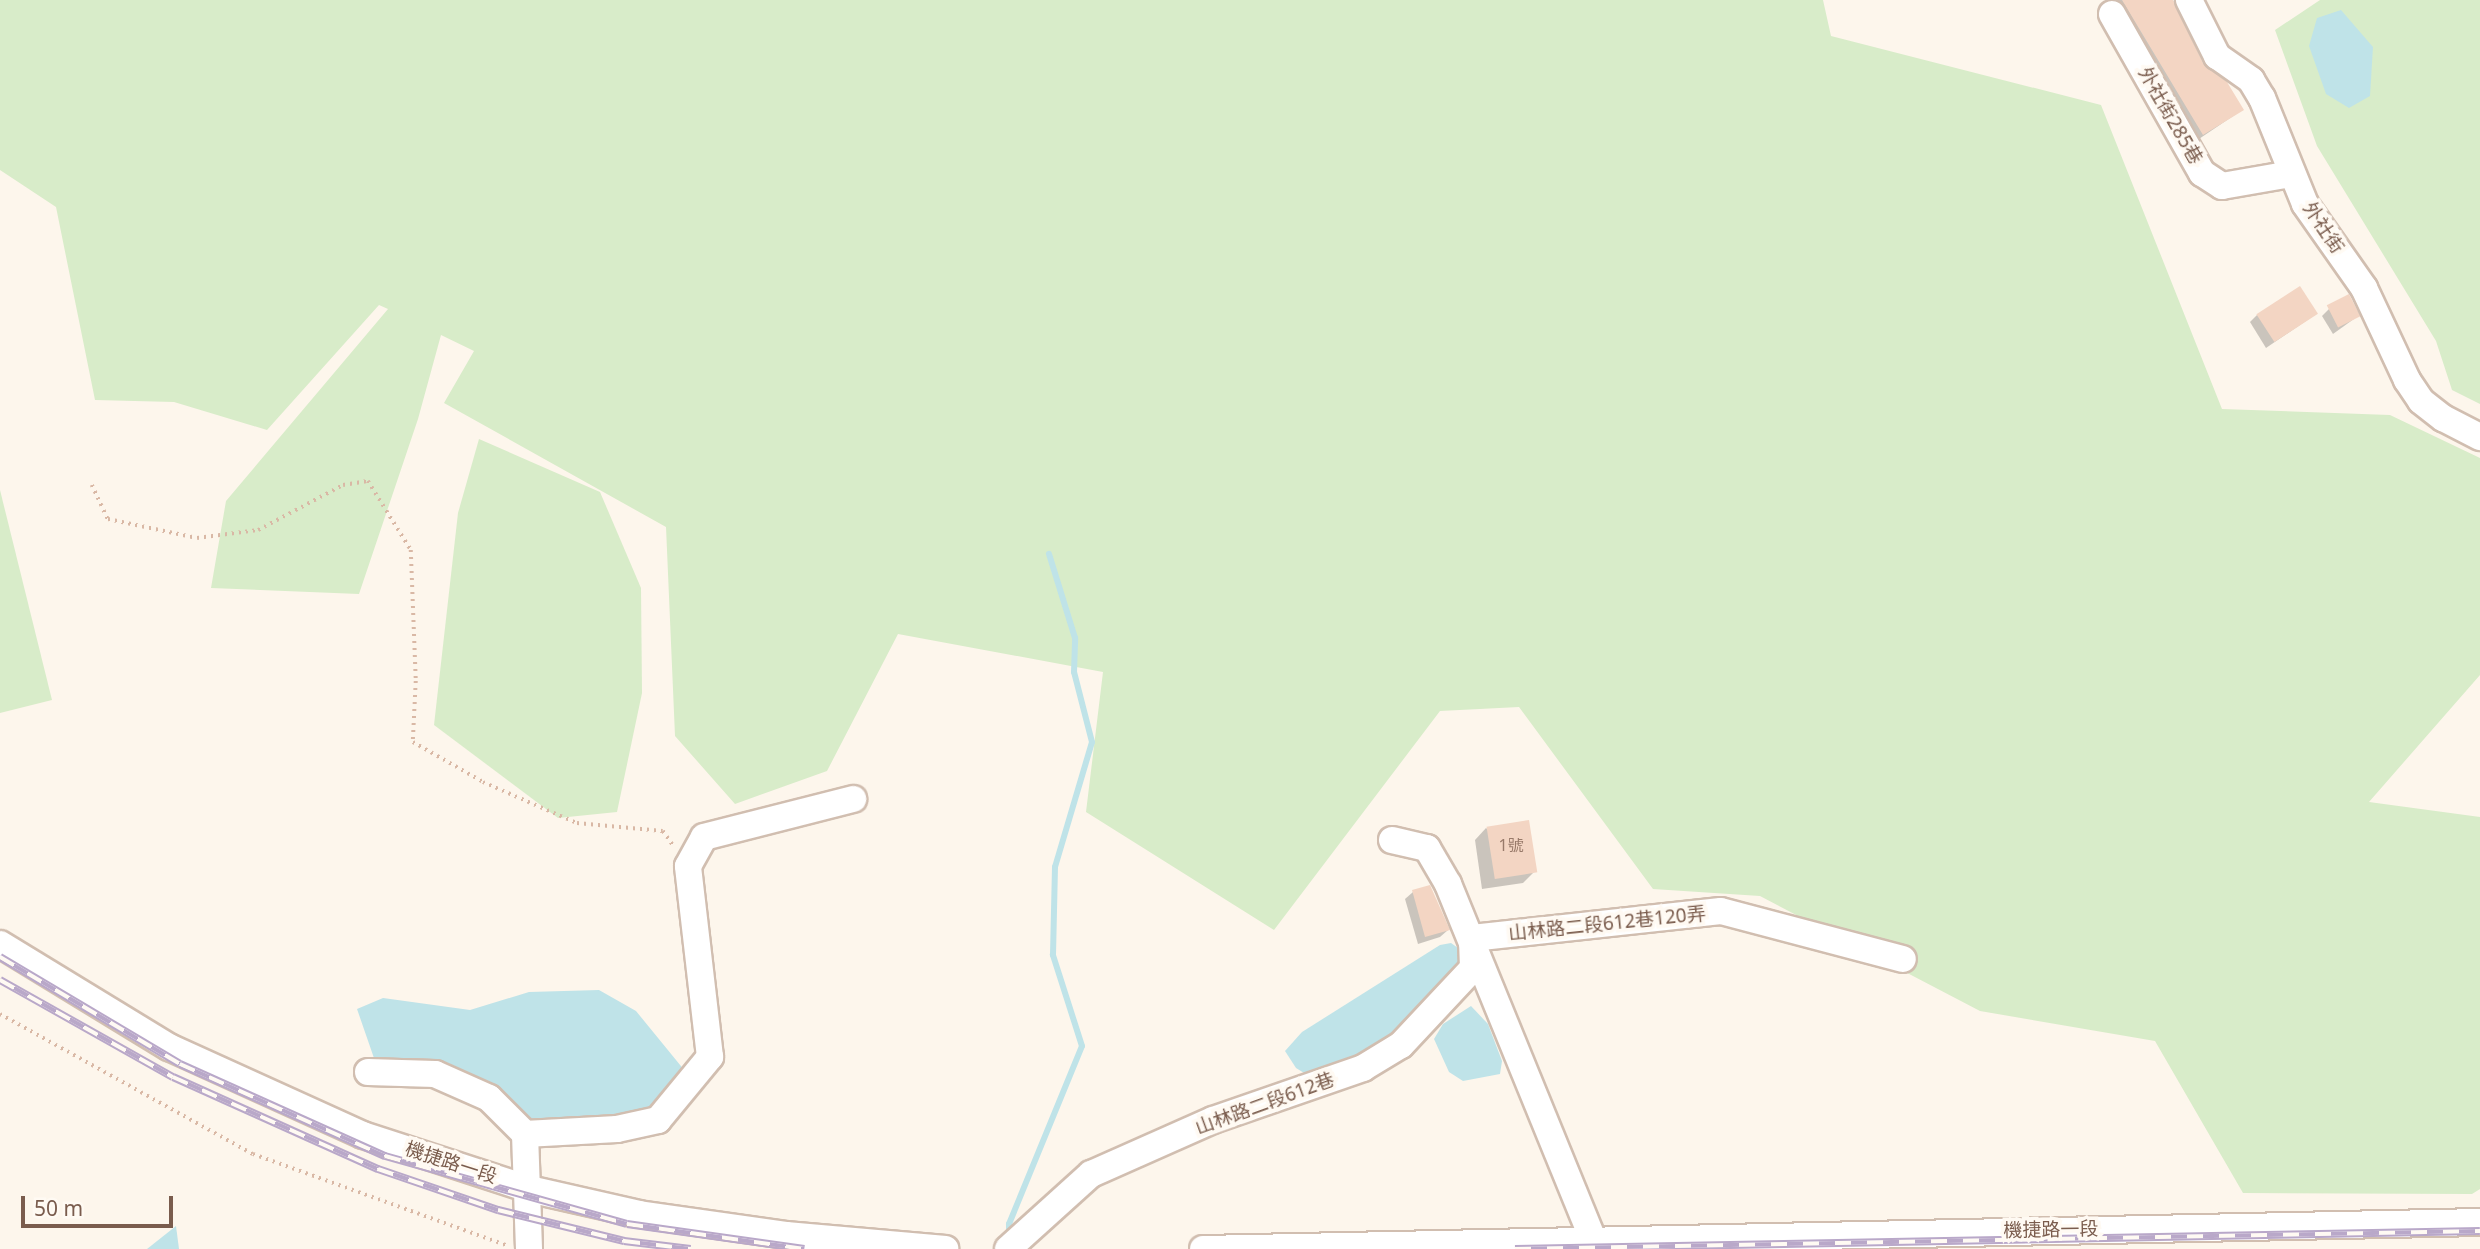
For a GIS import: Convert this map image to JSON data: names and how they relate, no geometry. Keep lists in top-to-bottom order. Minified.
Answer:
{"streets":{"street":["外社街285巷","外社街","山林路二段612巷120弄","山林路二段612巷","機捷路一段"]},"crossings":[["外社街285巷","外社街"],["山林路二段612巷120弄","山林路二段612巷"]],"house_numbers":["1號"],"scale_bar":"50 m"}
